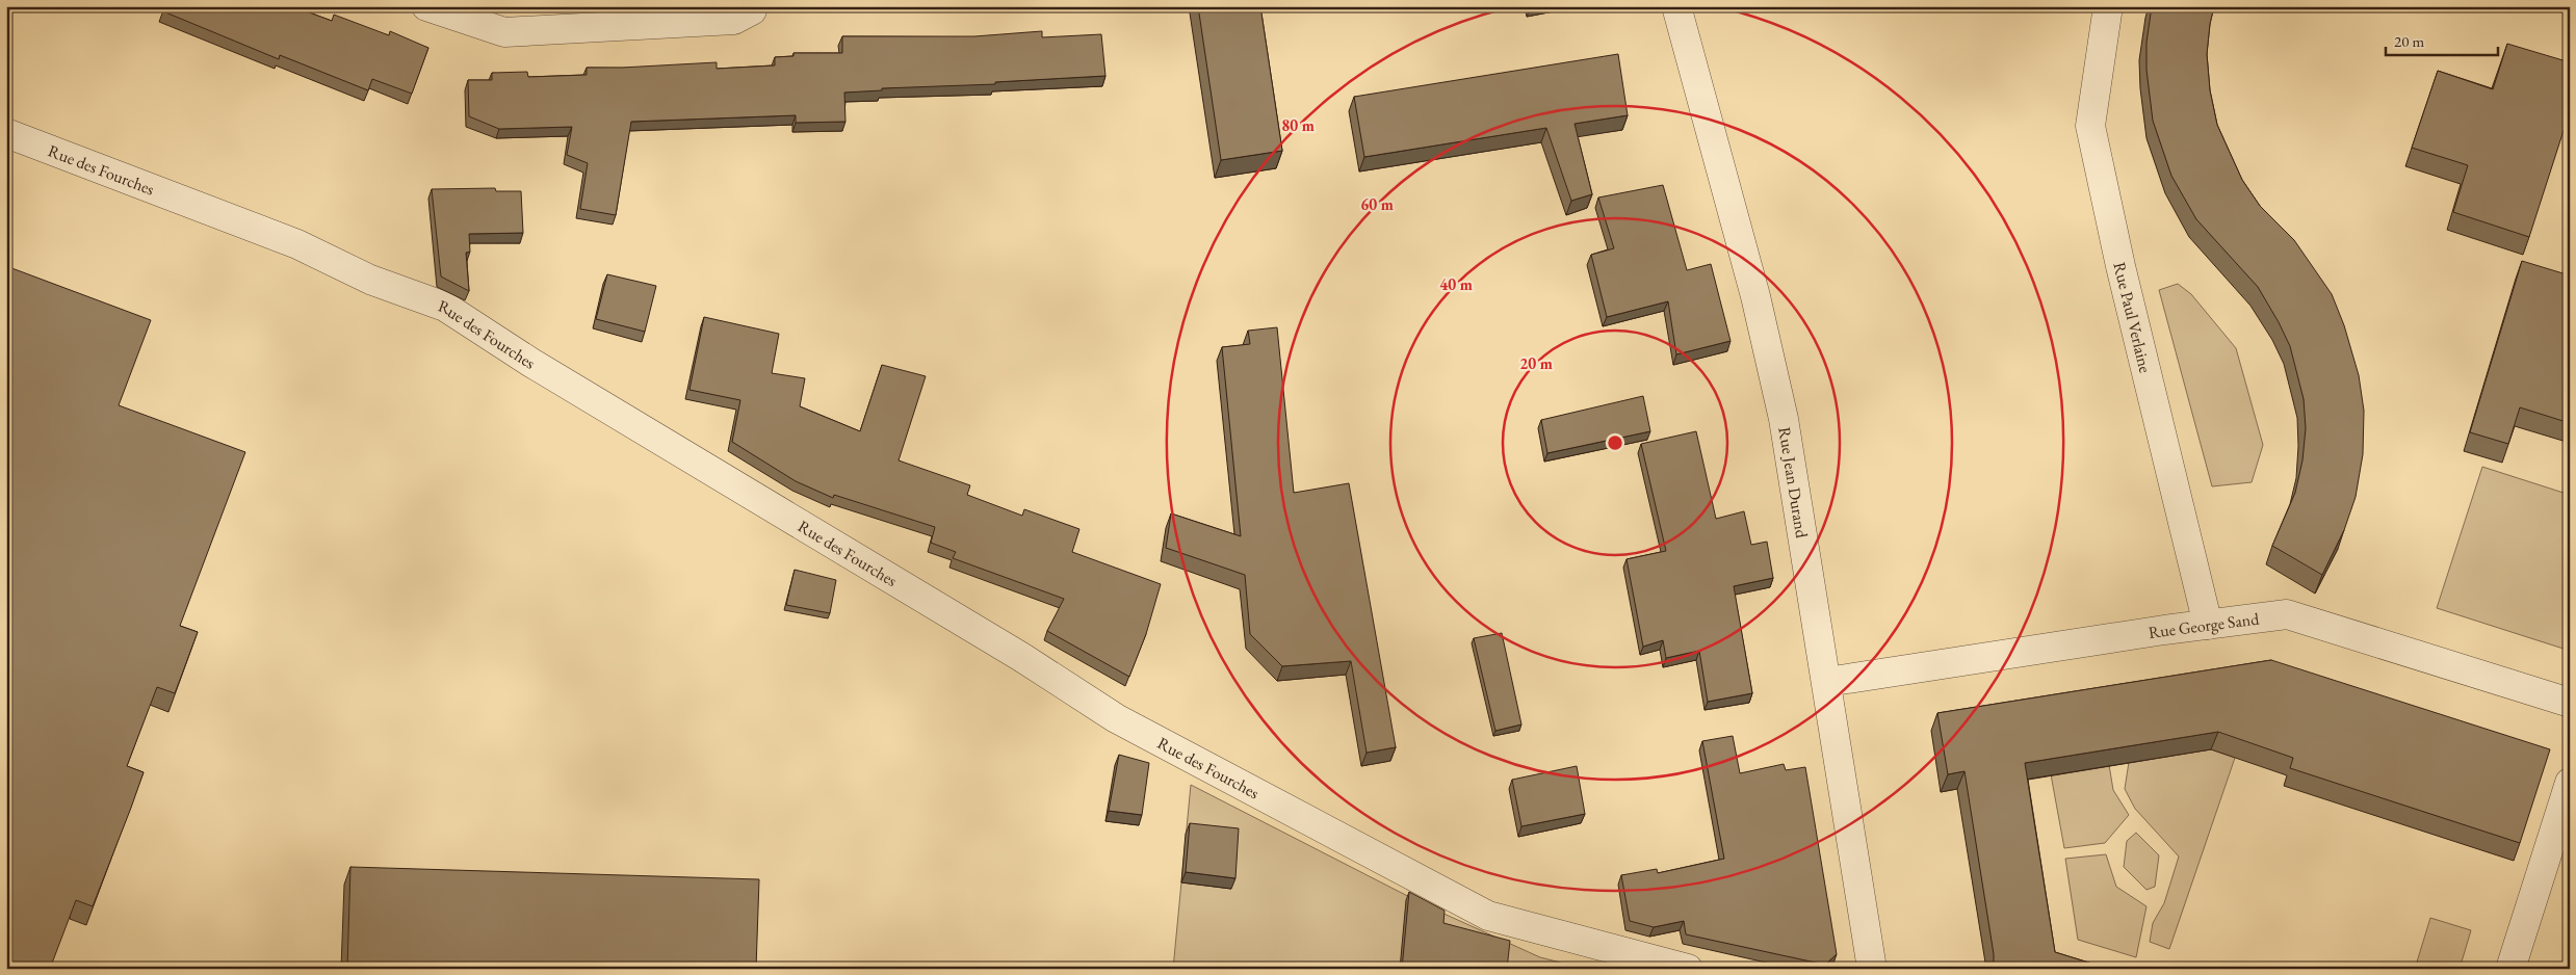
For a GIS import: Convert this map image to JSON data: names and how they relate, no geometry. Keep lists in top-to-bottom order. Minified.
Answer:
{"streets":{"street":["Rue des Fourches","Rue Paul Verlaine","Rue Jean Durand","Rue George Sand"]},"crossings":[["Rue Paul Verlaine","Rue George Sand"],["Rue Jean Durand","Rue George Sand"]],"scale_bar":"20 m","rings":["80 m","60 m","40 m","20 m"]}
